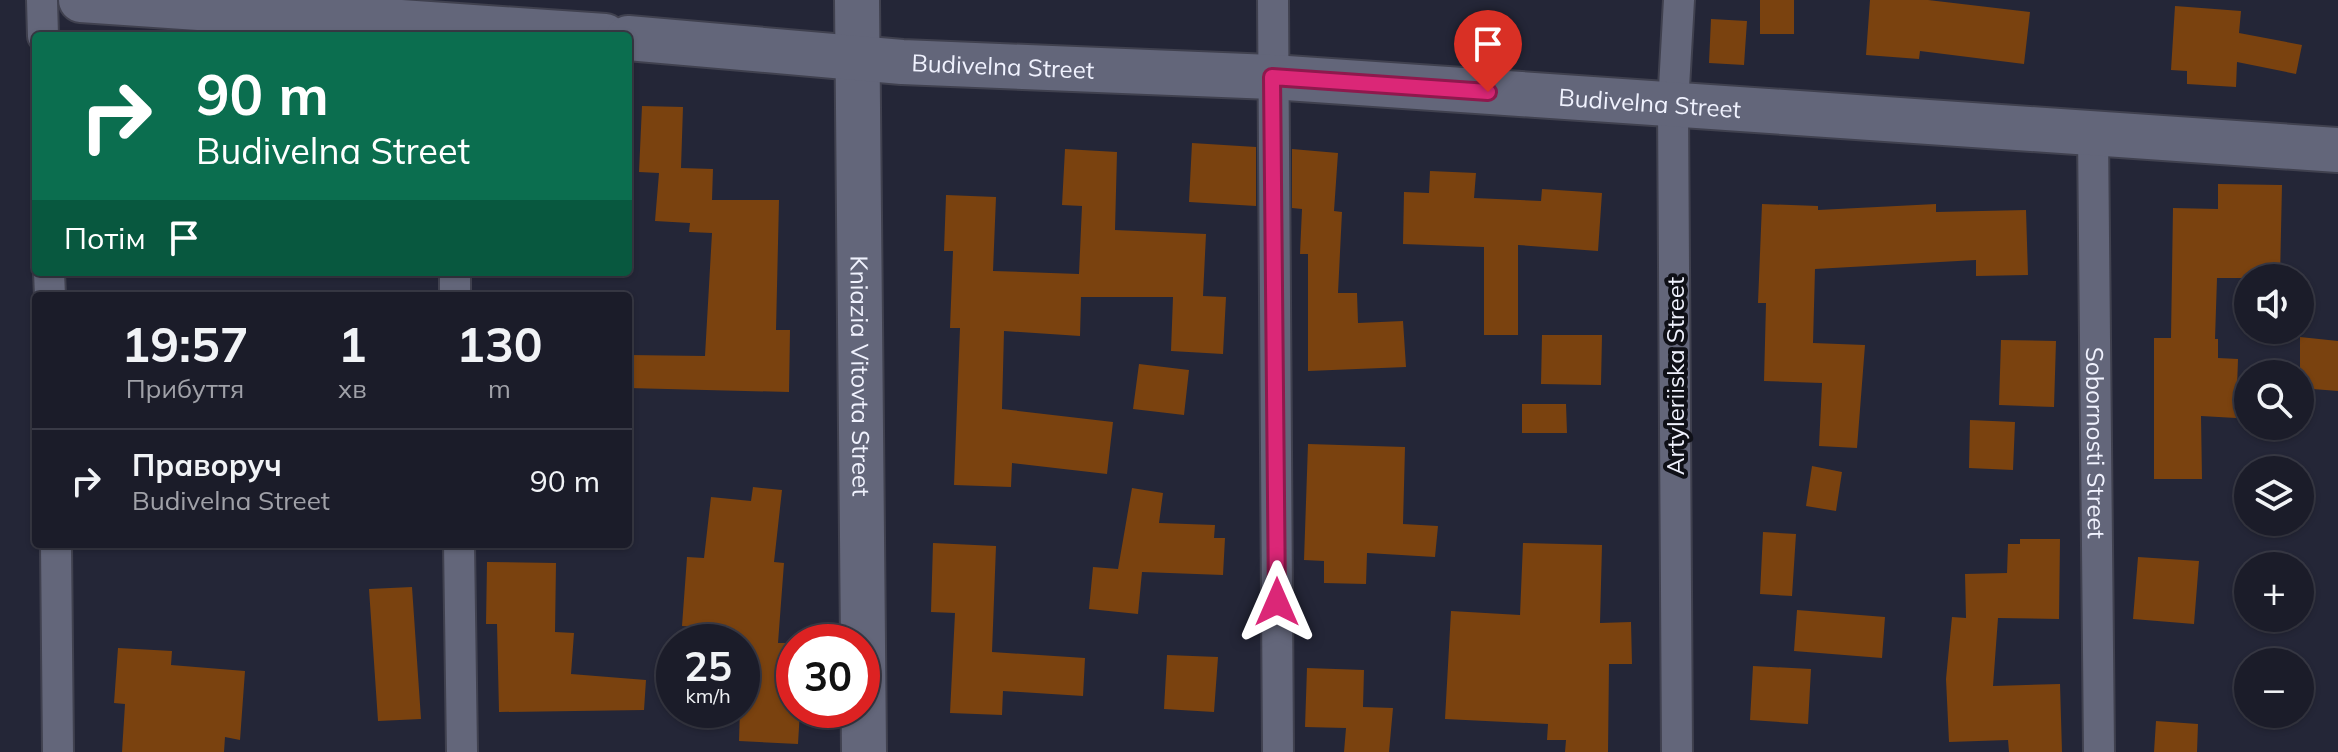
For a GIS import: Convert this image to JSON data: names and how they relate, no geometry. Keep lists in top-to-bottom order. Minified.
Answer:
{"streets":{"street":["Budivelna Street","Kniazia Vitovta Street","Artyleriiska Street","Sobornosti Street"]},"crossings":[["Budivelna Street","Kniazia Vitovta Street"],["Budivelna Street","Artyleriiska Street"],["Budivelna Street","Sobornosti Street"]],"page":{"turn":["90 m","Budivelna Street"],"then":"Потім","map_buttons":["+","−"],"eta":["19:57","Прибуття","1","хв","130","m"],"list":[{"name":"Праворуч","note":"Budivelna Street","value":"90 m"}],"speed":"25 km/h","limit":"30"}}
